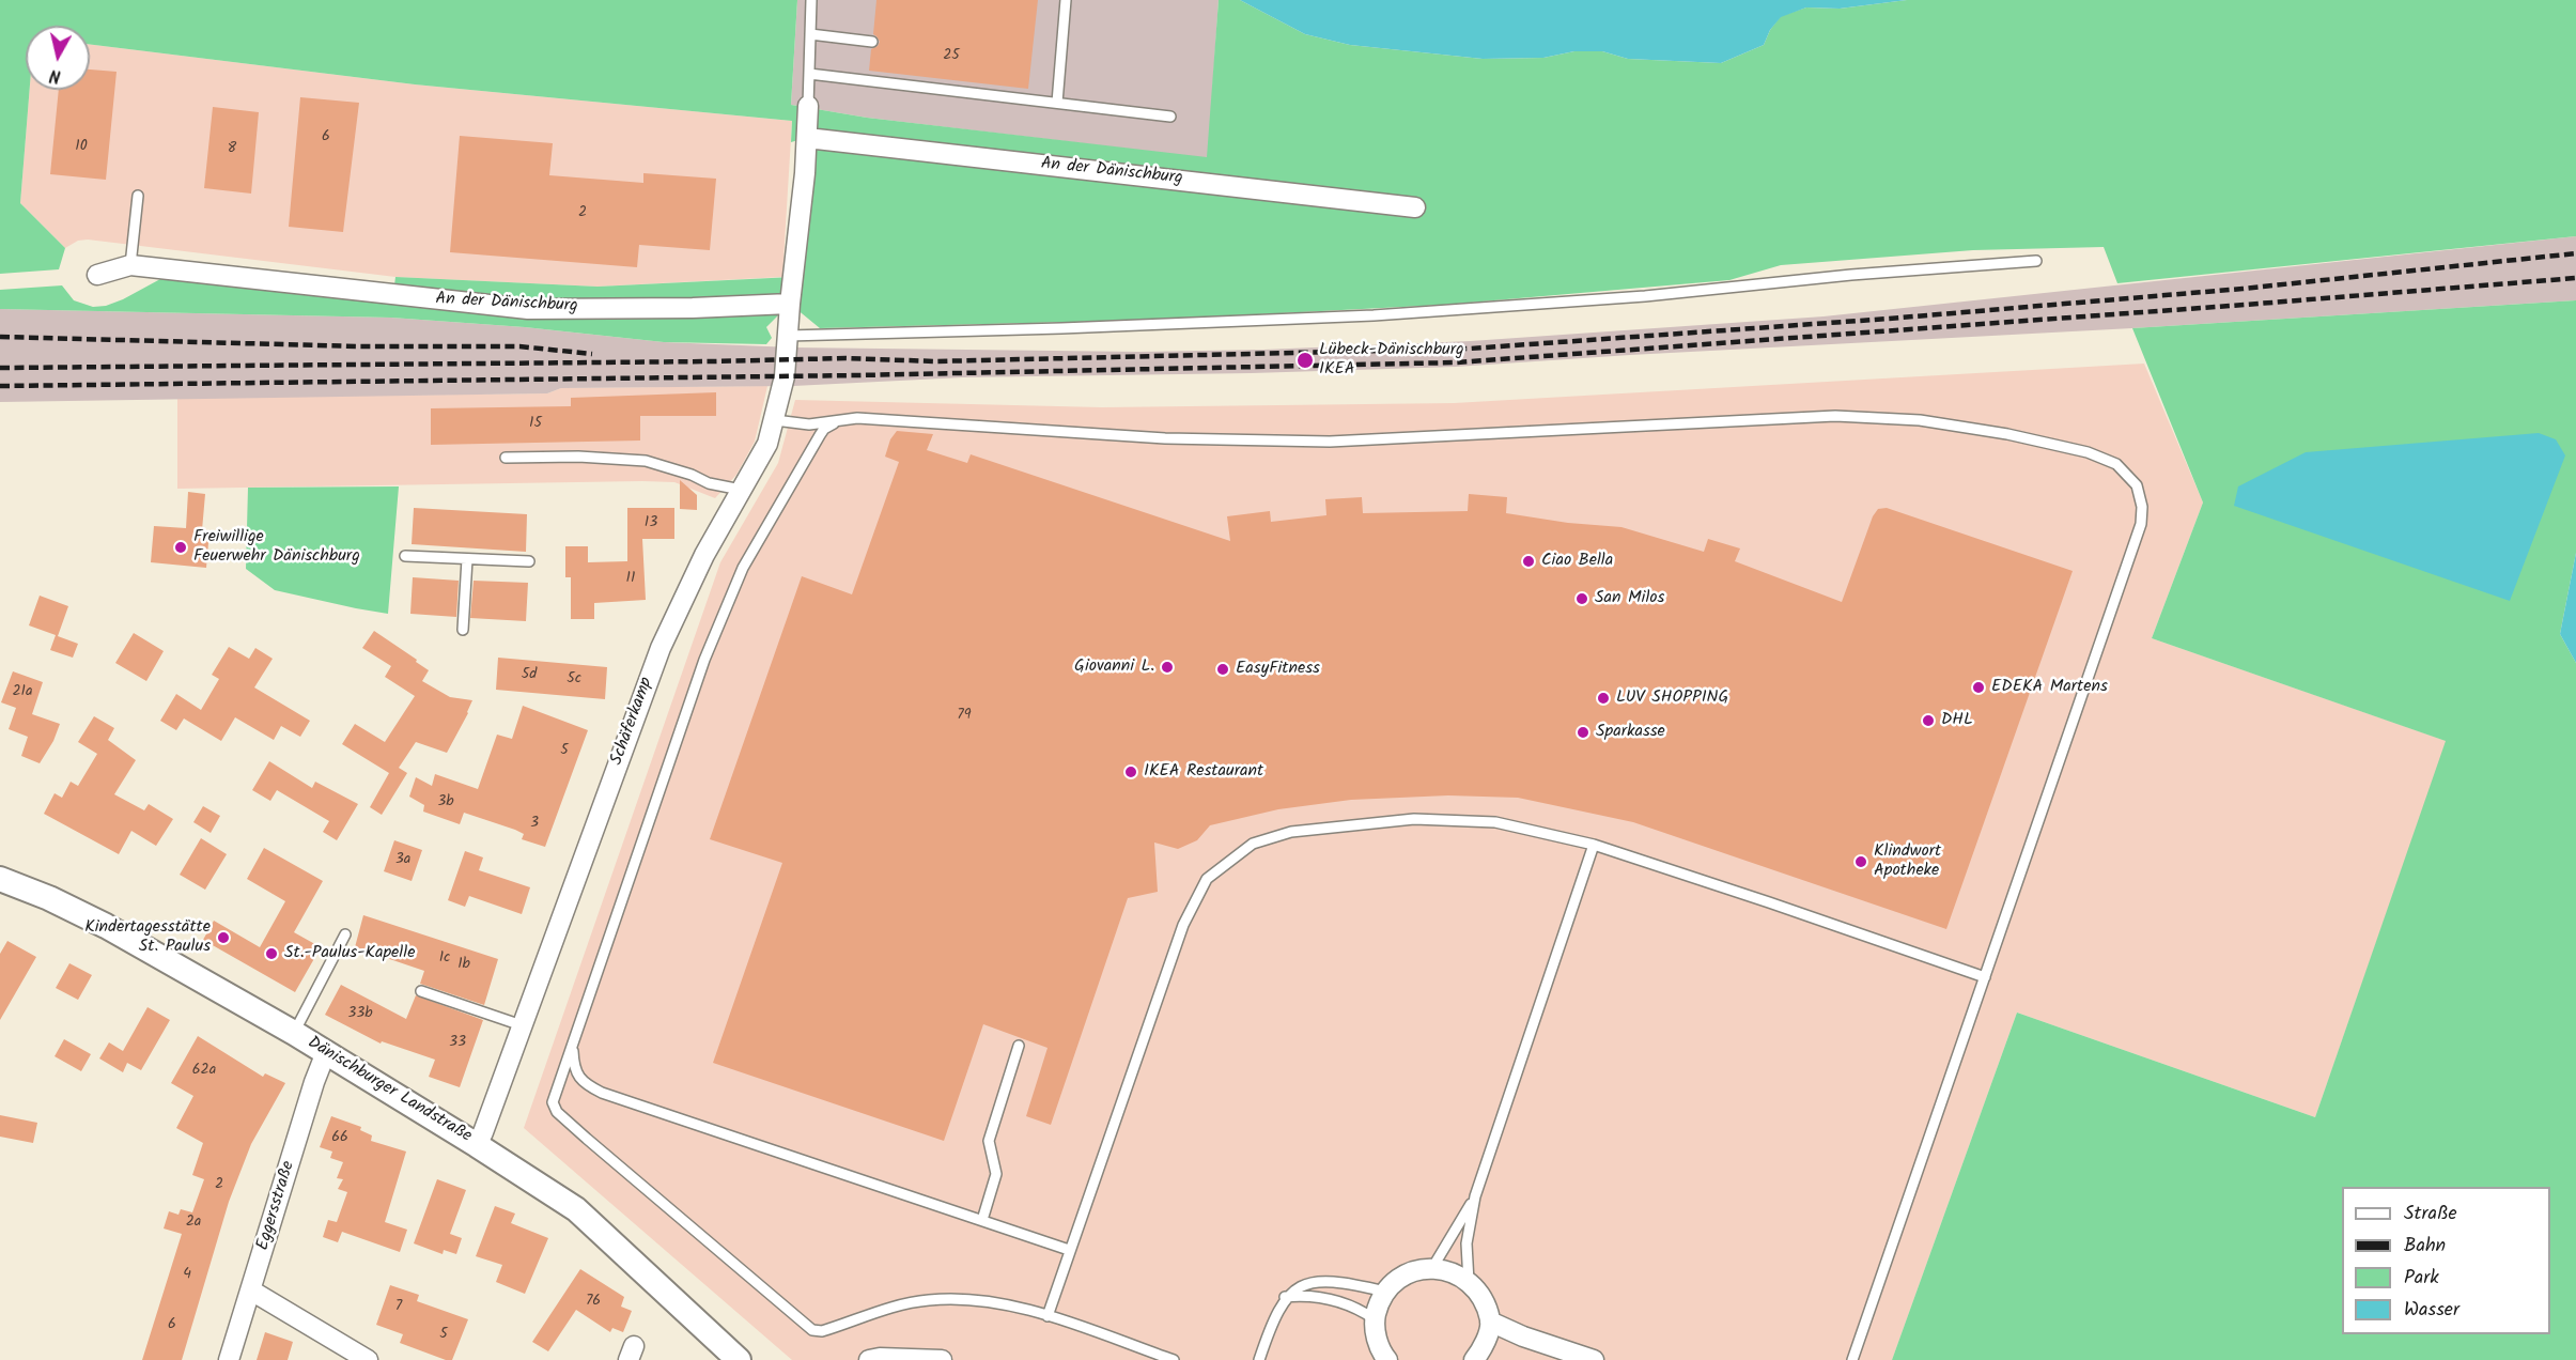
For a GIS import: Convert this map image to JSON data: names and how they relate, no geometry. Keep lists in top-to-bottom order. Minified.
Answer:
{"streets":{"street":["An der Dänischburg","Schäferkamp","Dänischburger Landstraße","Eggersstraße"]},"crossings":[["An der Dänischburg","Schäferkamp"],["Schäferkamp","Dänischburger Landstraße"],["Dänischburger Landstraße","Eggersstraße"]],"places":["Lübeck-Dänischburg IKEA","Freiwillige Feuerwehr Dänischburg","Ciao Bella","San Milos","Giovanni L.","EasyFitness","EDEKA Martens","LUV SHOPPING","DHL","Sparkasse","IKEA Restaurant","Klindwort Apotheke","Kindertagesstätte St. Paulus","St.-Paulus-Kapelle"],"house_numbers":["25","6","10","8","2","15","13","11","5d","5c","21a","79","5","3b","3","3a","1c","1b","33b","33","62a","66","2","2a","4","76","7","6","5"],"legend":["Straße","Bahn","Park","Wasser"],"north":"bottom"}
